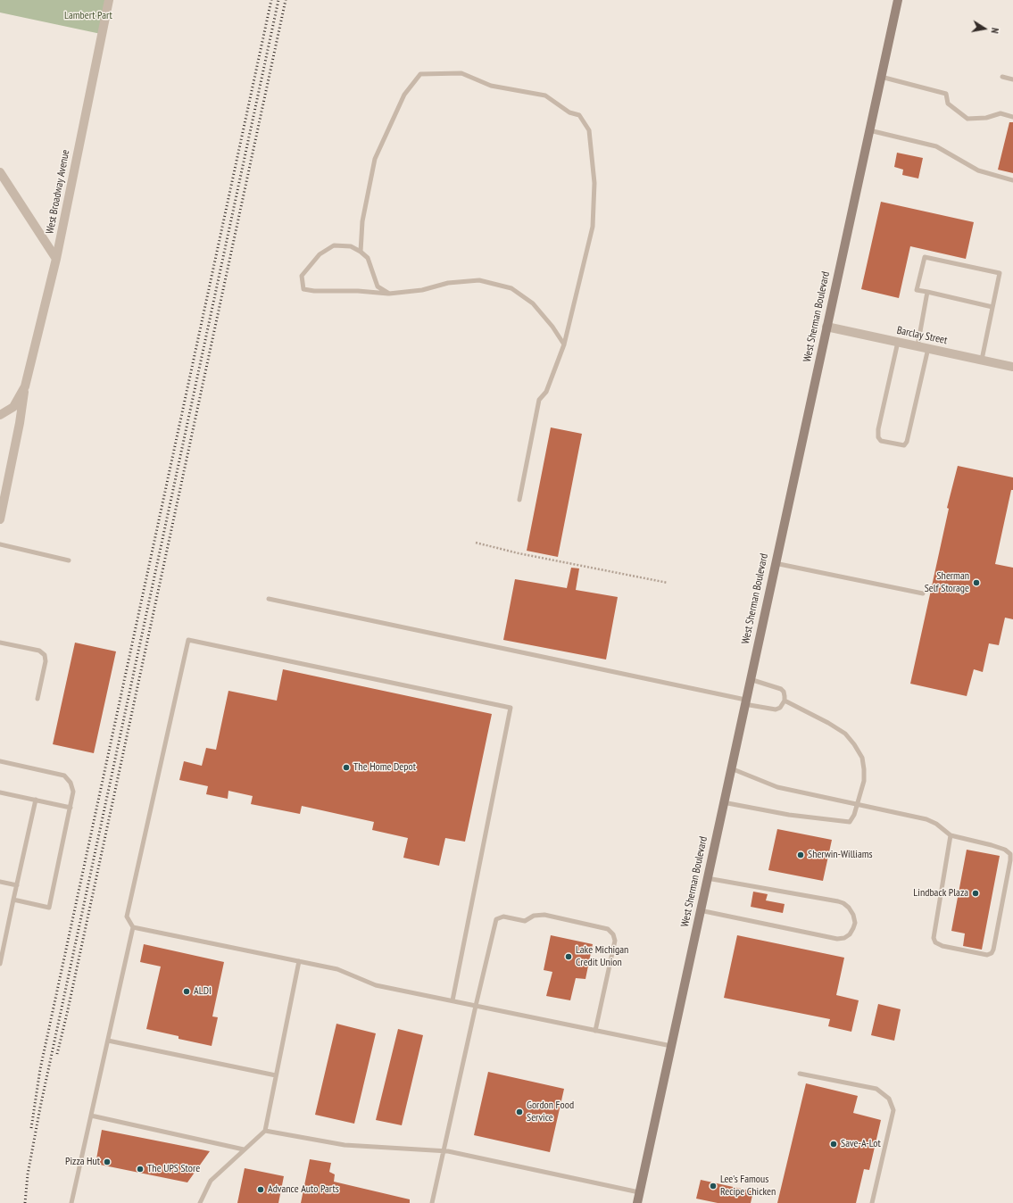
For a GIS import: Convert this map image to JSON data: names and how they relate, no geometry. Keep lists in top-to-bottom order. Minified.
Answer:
{"streets":{"main road":["West Sherman Boulevard"],"street":["West Broadway Avenue","Barclay Street"]},"crossings":[["West Sherman Boulevard","Barclay Street"]],"parks":["Lambert Part"],"places":["Sherman Self Storage","The Home Depot","Sherwin-Williams","Lindback Plaza","Lake Michigan Credit Union","ALDI","Gordon Food Service","Save-A-Lot","Pizza Hut","The UPS Store","Lee's Famous Recipe Chicken","Advance Auto Parts"],"north":"right"}
